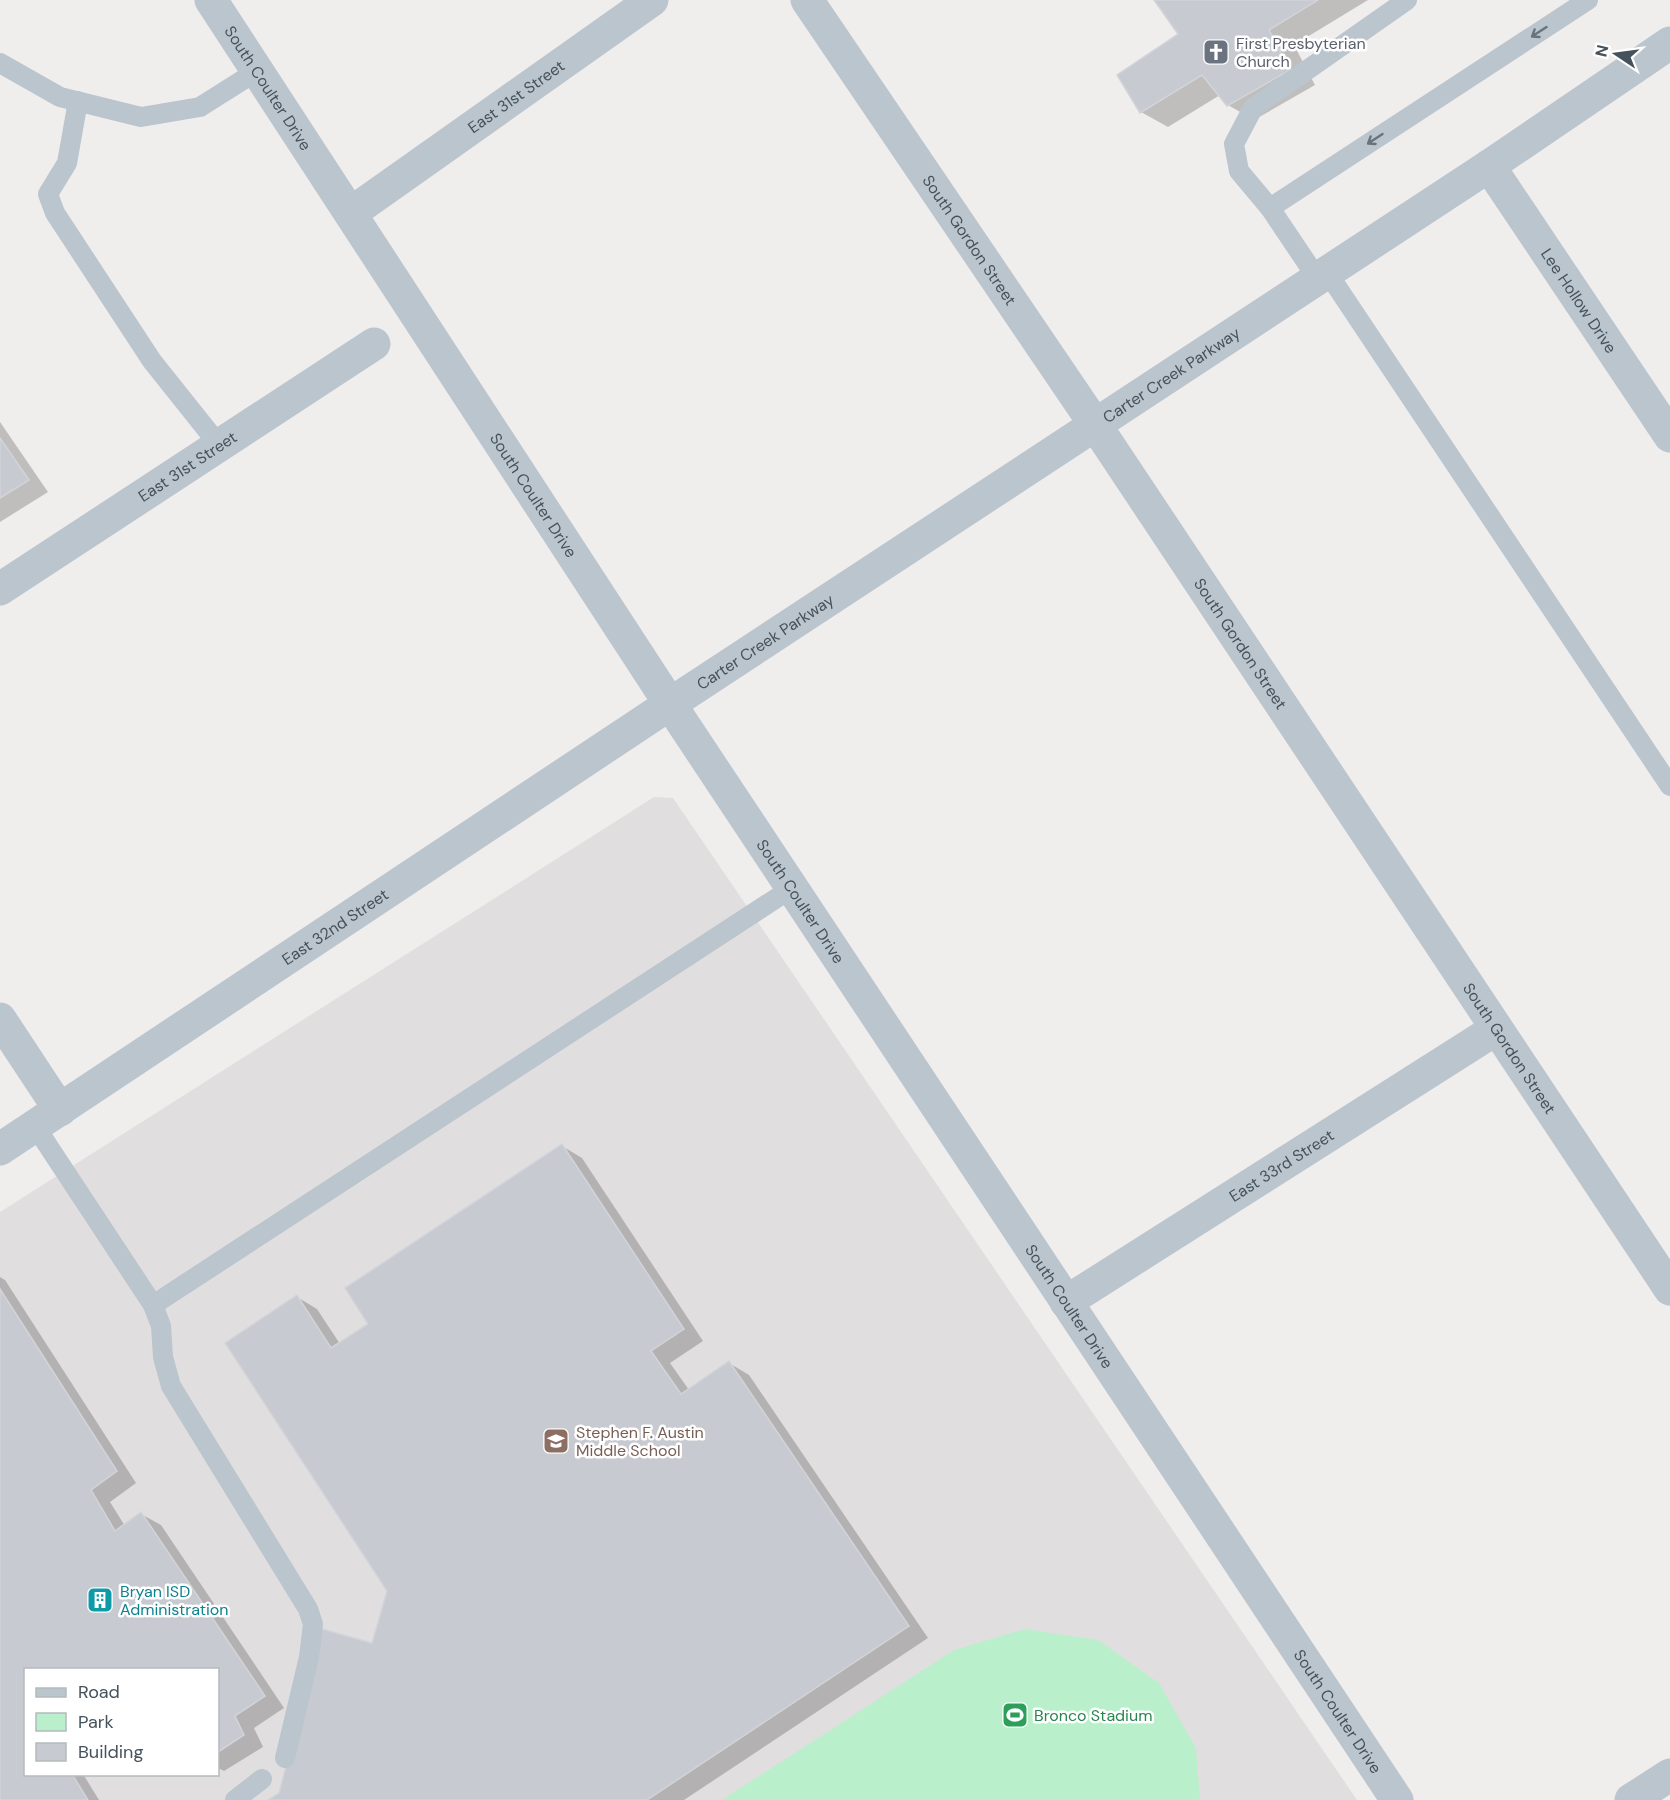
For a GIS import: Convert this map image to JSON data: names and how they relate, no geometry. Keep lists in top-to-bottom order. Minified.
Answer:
{"streets":{"street":["South Coulter Drive","East 31st Street","South Gordon Street","Lee Hollow Drive","Carter Creek Parkway","East 32nd Street","East 33rd Street"]},"crossings":[["South Coulter Drive","East 31st Street"],["South Coulter Drive","Carter Creek Parkway"],["South Coulter Drive","East 32nd Street"],["South Coulter Drive","East 33rd Street"],["South Gordon Street","Carter Creek Parkway"],["South Gordon Street","East 33rd Street"],["Lee Hollow Drive","Carter Creek Parkway"],["Carter Creek Parkway","East 32nd Street"]],"places":{"church":["First Presbyterian Church"],"school or university":["Stephen F. Austin Middle School"],"building":["Bryan ISD Administration"],"sports":["Bronco Stadium"]},"legend":["Road","Park","Building"],"north":"left"}
